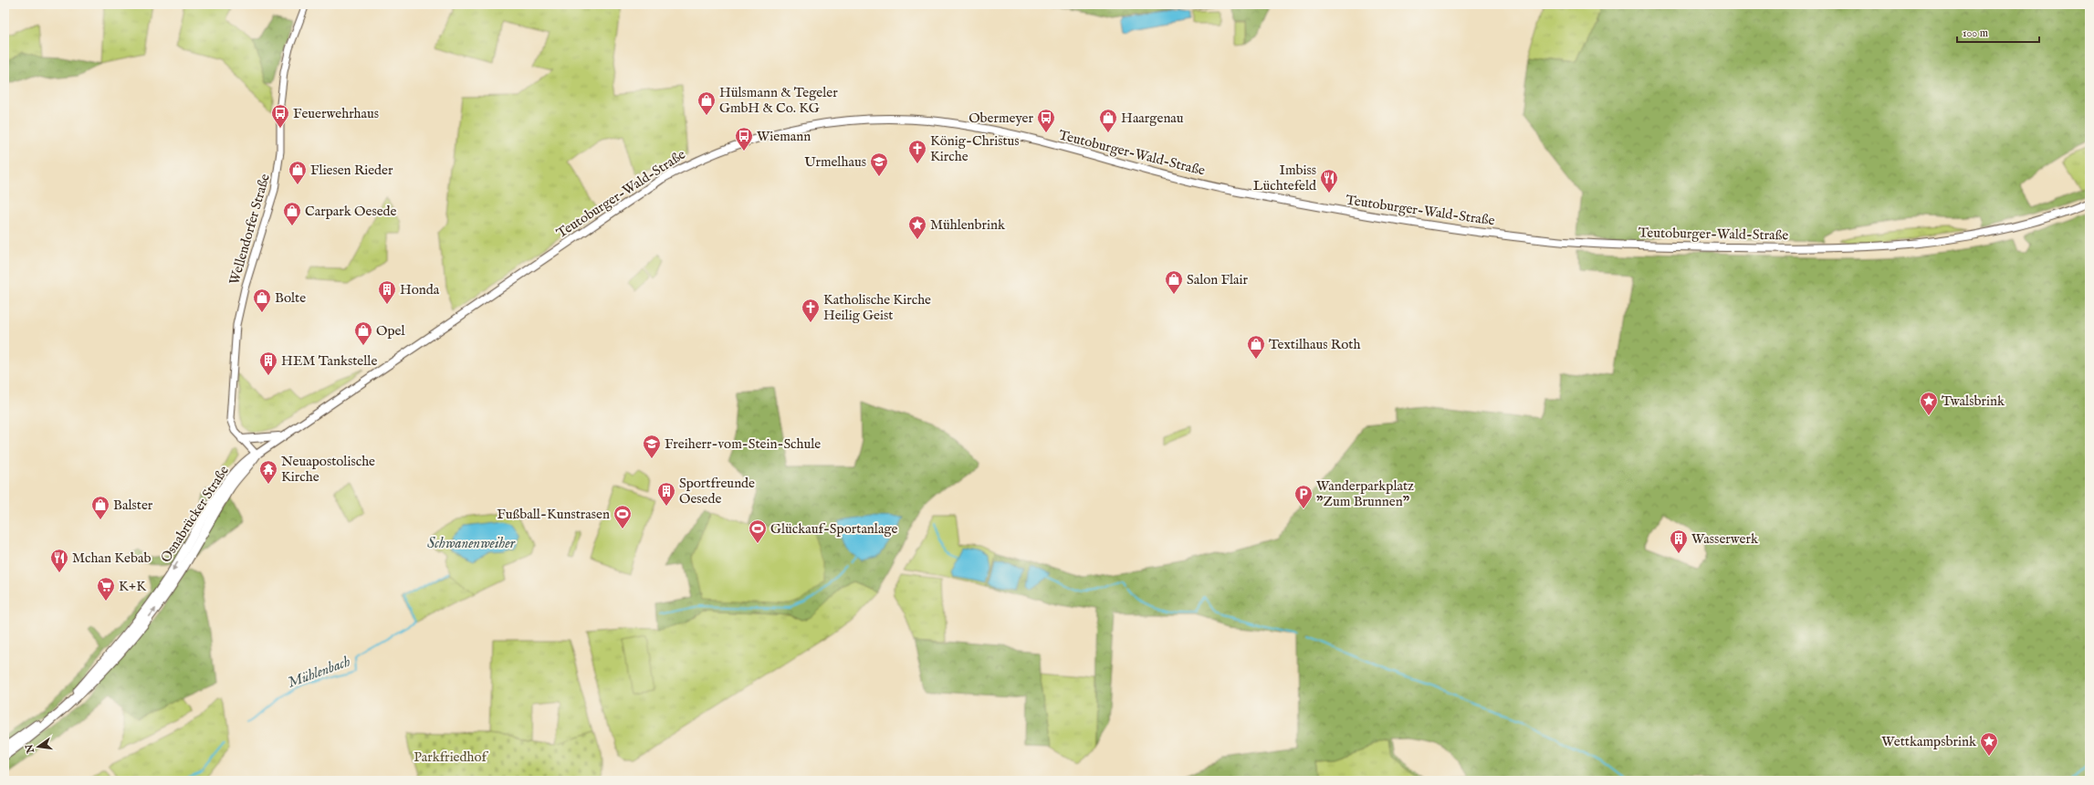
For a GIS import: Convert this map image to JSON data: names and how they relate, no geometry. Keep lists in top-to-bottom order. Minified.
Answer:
{"streets":{"highway":["Osnabrücker Straße"],"main road":["Teutoburger-Wald-Straße"],"street":["Wellendorfer Straße"]},"crossings":[["Teutoburger-Wald-Straße","Wellendorfer Straße"],["Teutoburger-Wald-Straße","Osnabrücker Straße"],["Wellendorfer Straße","Osnabrücker Straße"]],"water":["Schwanenweiher","Mühlenbach"],"parks":["Parkfriedhof"],"places":{"shop":["Hülsmann & Tegeler GmbH & Co. KG","Haargenau","Fliesen Rieder","Carpark Oesede","Salon Flair","Bolte","Opel","Textilhaus Roth","Balster"],"bus stop":["Feuerwehrhaus","Obermeyer","Wiemann"],"church":["König-Christus Kirche","Katholische Kirche Heilig Geist"],"school or university":["Urmelhaus","Freiherr-vom-Stein-Schule"],"restaurant":["Imbiss Lüchtefeld","Mchan Kebab"],"place":["Mühlenbrink","Twalsbrink","Wettkampsbrink"],"building":["Honda","HEM Tankstelle","Sportfreunde Oesede","Wasserwerk"],"temple":["Neuapostolische Kirche"],"parking":["Wanderparkplatz \"Zum Brunnen\""],"sports":["Fußball-Kunstrasen","Glückauf-Sportanlage"],"supermarket":["K+K"]},"scale_bar":"100 m","north":"left"}
